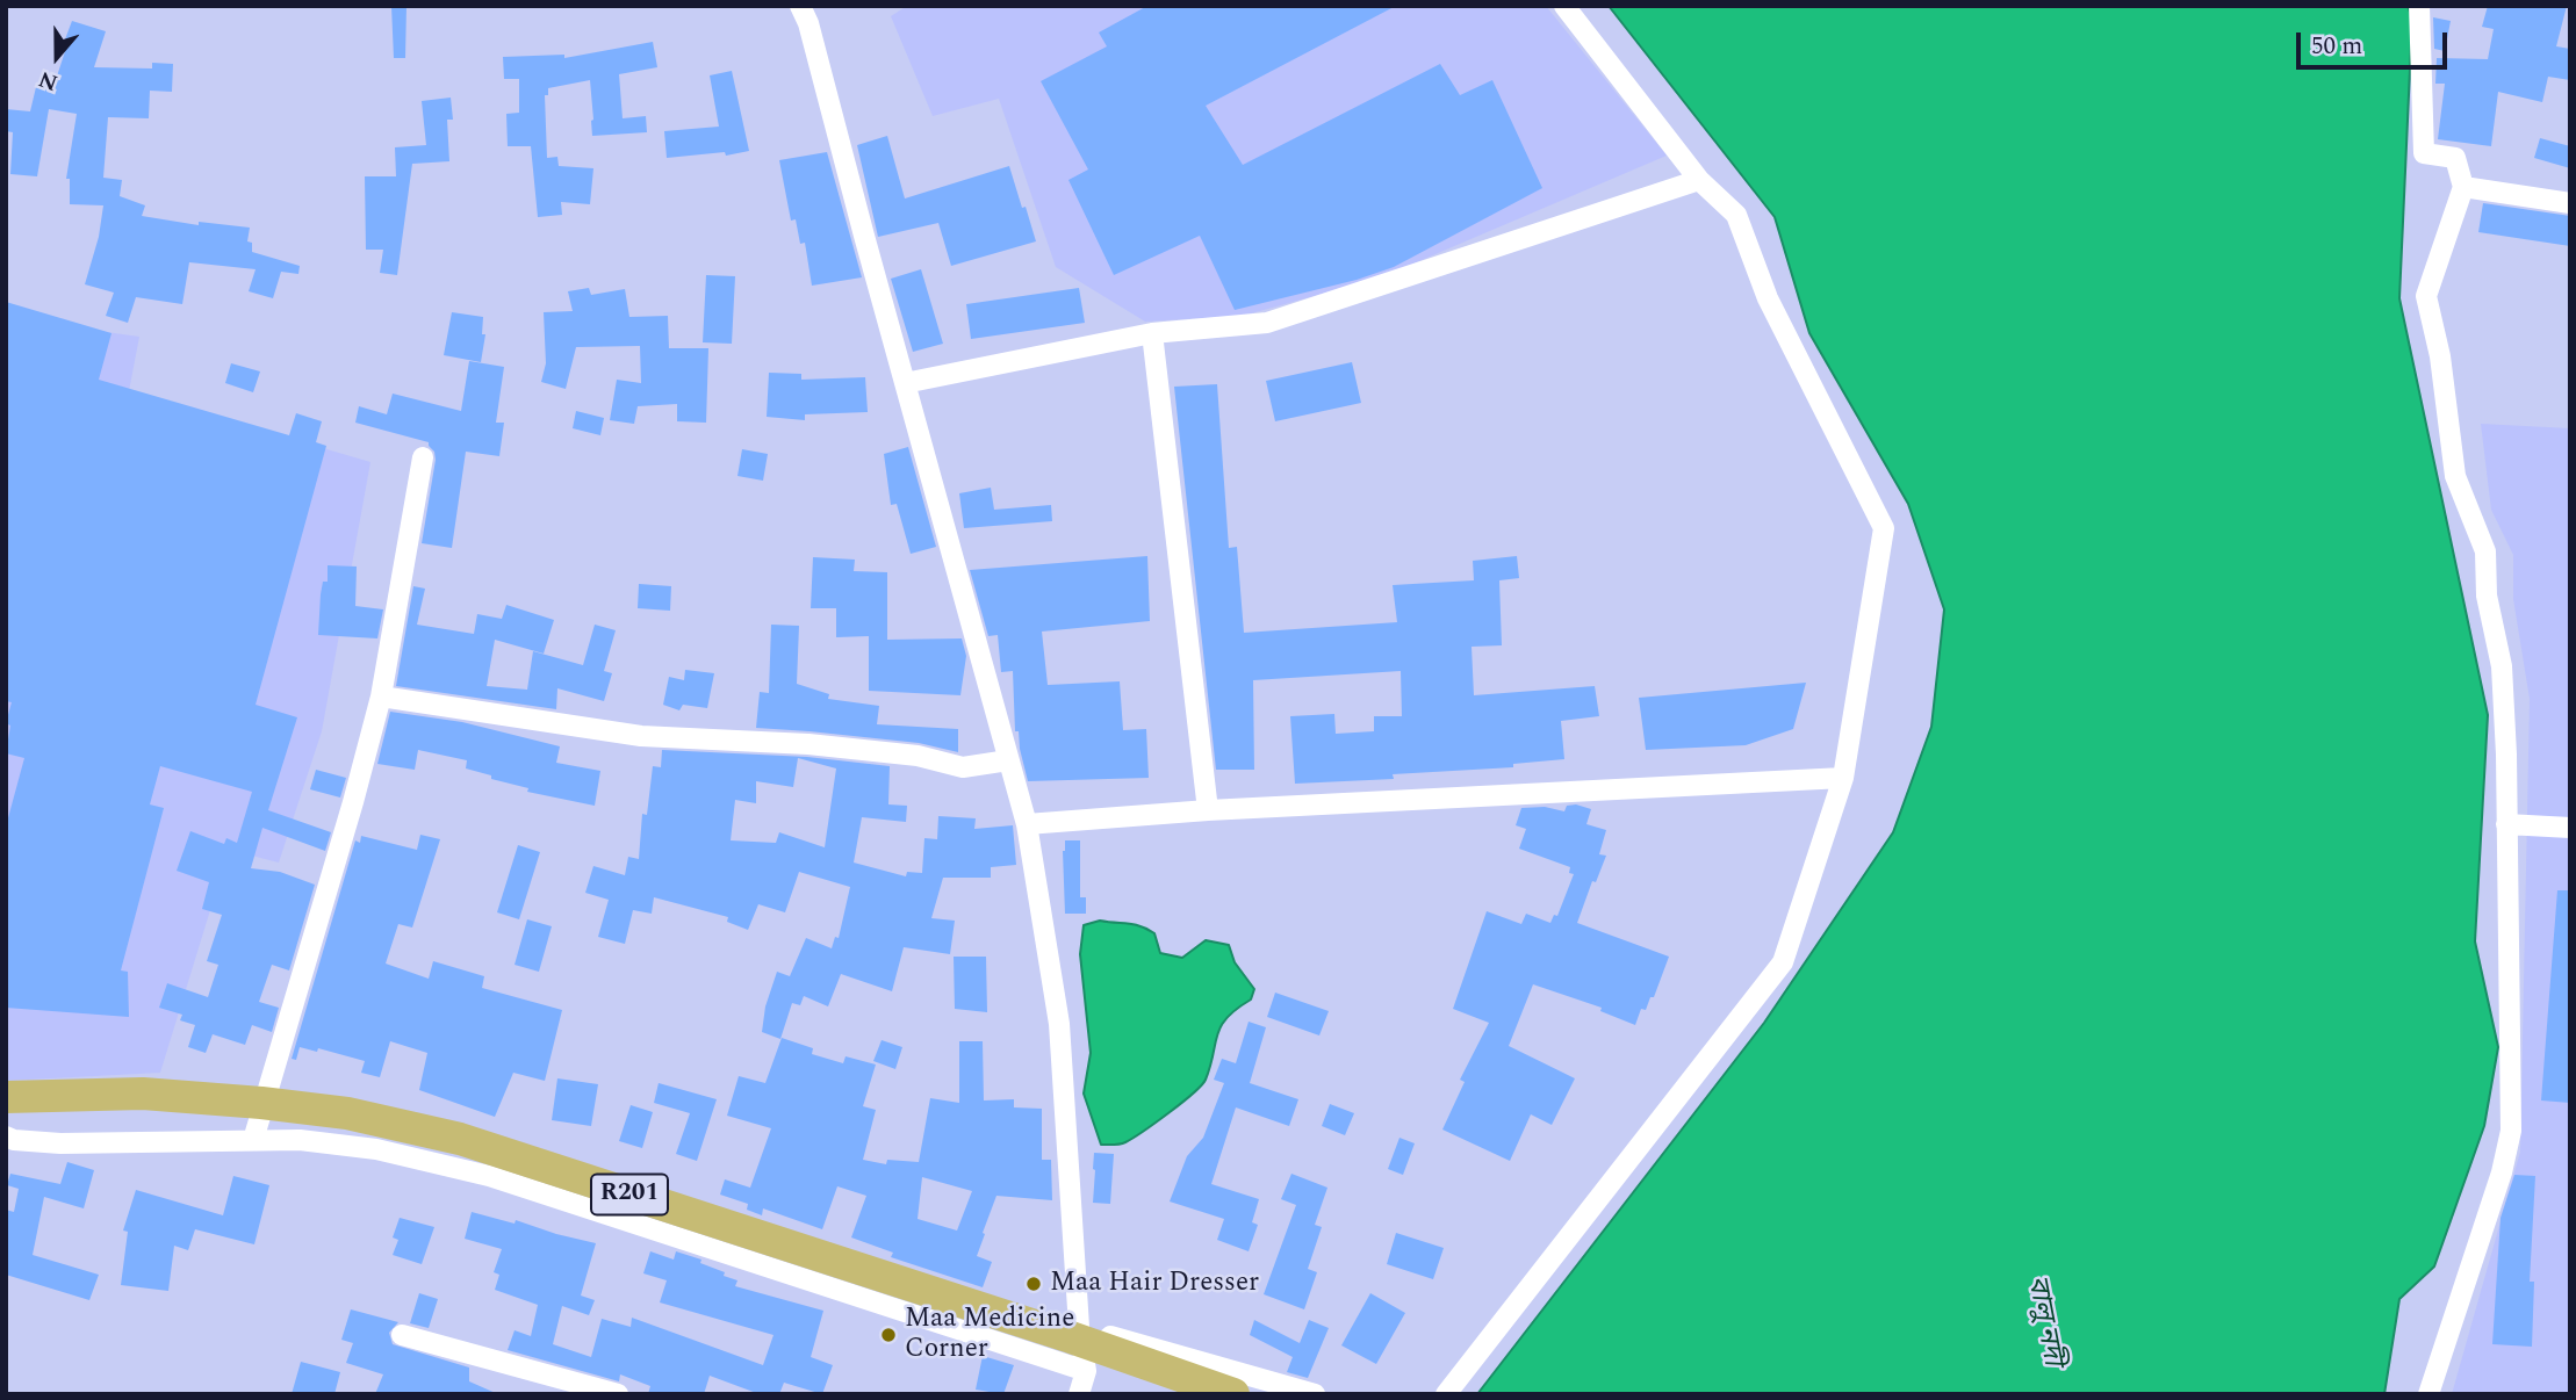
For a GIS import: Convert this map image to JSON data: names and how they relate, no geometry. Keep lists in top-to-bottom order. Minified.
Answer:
{"streets":{"main road":["R201"]},"water":["বালু নদী"],"places":["Maa Hair Dresser","Maa Medicine Corner"],"scale_bar":"50 m","north":"bottom"}
